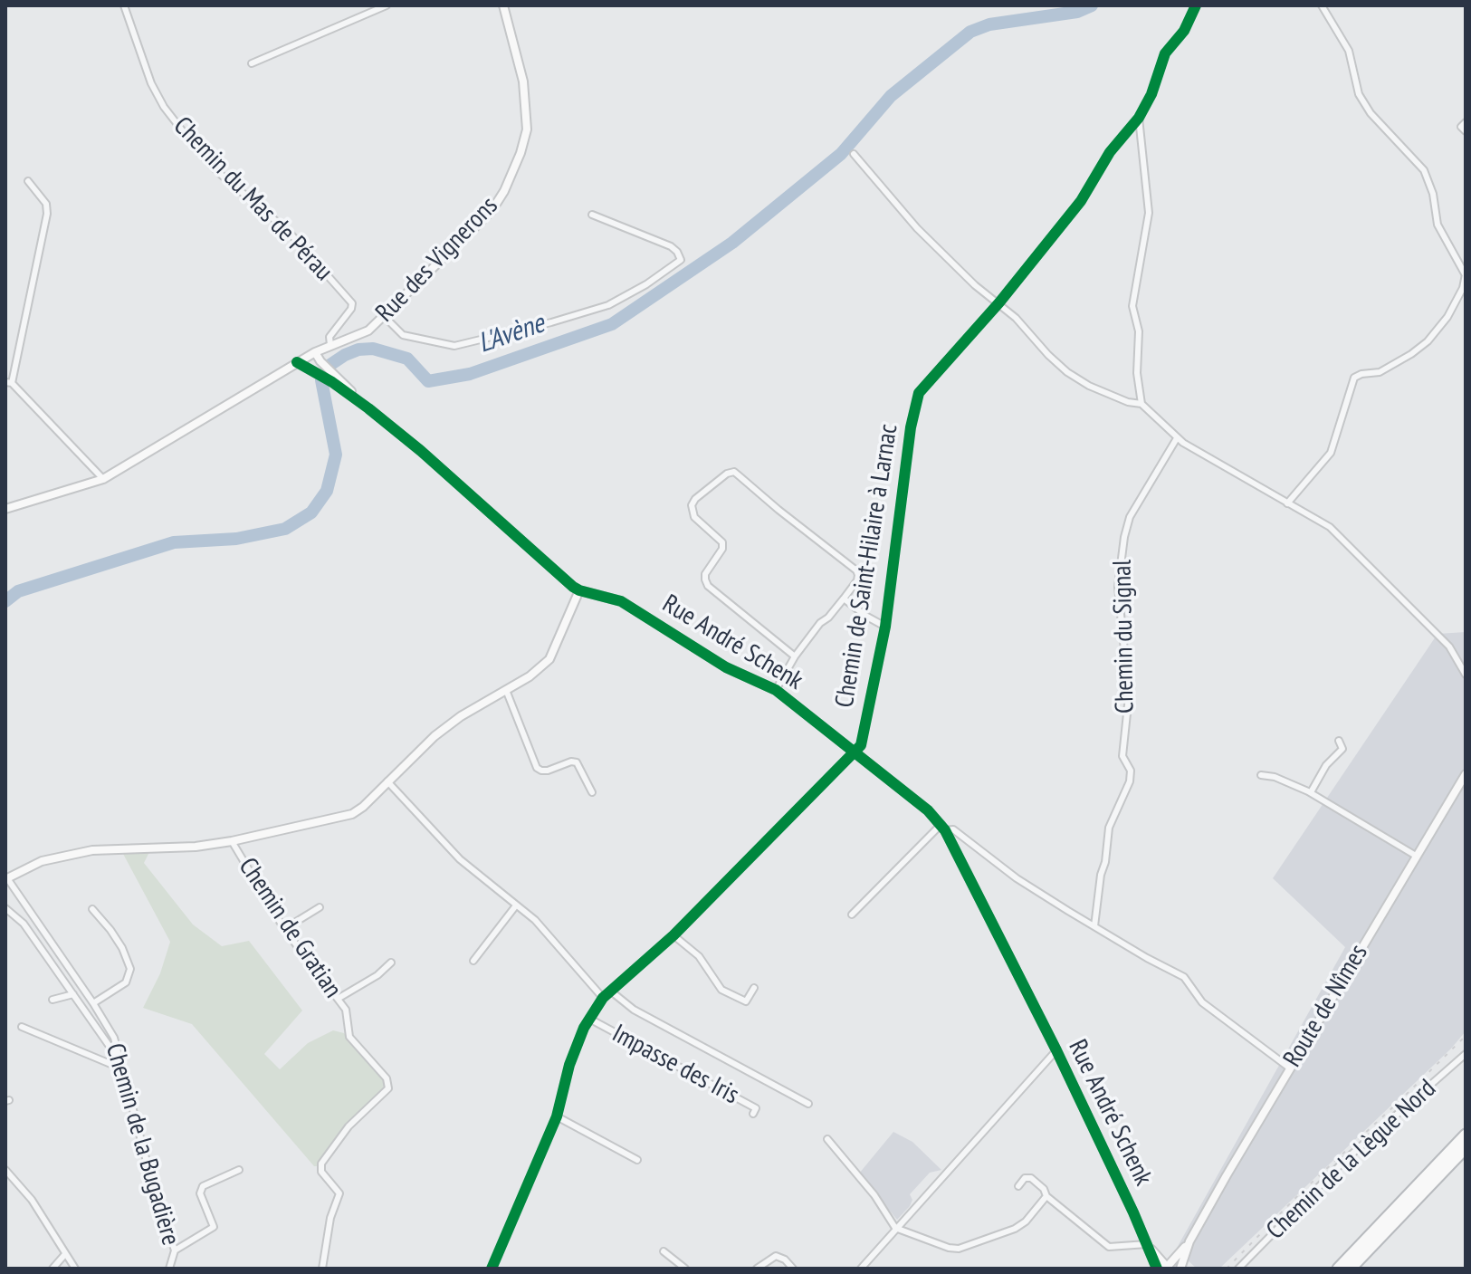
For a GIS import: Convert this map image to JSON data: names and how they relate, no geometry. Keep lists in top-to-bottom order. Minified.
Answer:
{"streets":{"street":["Chemin du Mas de Pérau","Rue des Vignerons","Chemin de Saint-Hilaire à Larnac","Chemin du Signal","Rue André Schenk","Chemin de Gratian","Route de Nîmes","Impasse des Iris","Chemin de la Bugadière","Chemin de la Lègue Nord"]},"crossings":[["Chemin du Mas de Pérau","Rue des Vignerons"],["Rue des Vignerons","Rue André Schenk"],["Chemin de Saint-Hilaire à Larnac","Rue André Schenk"],["Chemin de Saint-Hilaire à Larnac","Impasse des Iris"],["Rue André Schenk","Route de Nîmes"]],"water":["L'Avène"]}
